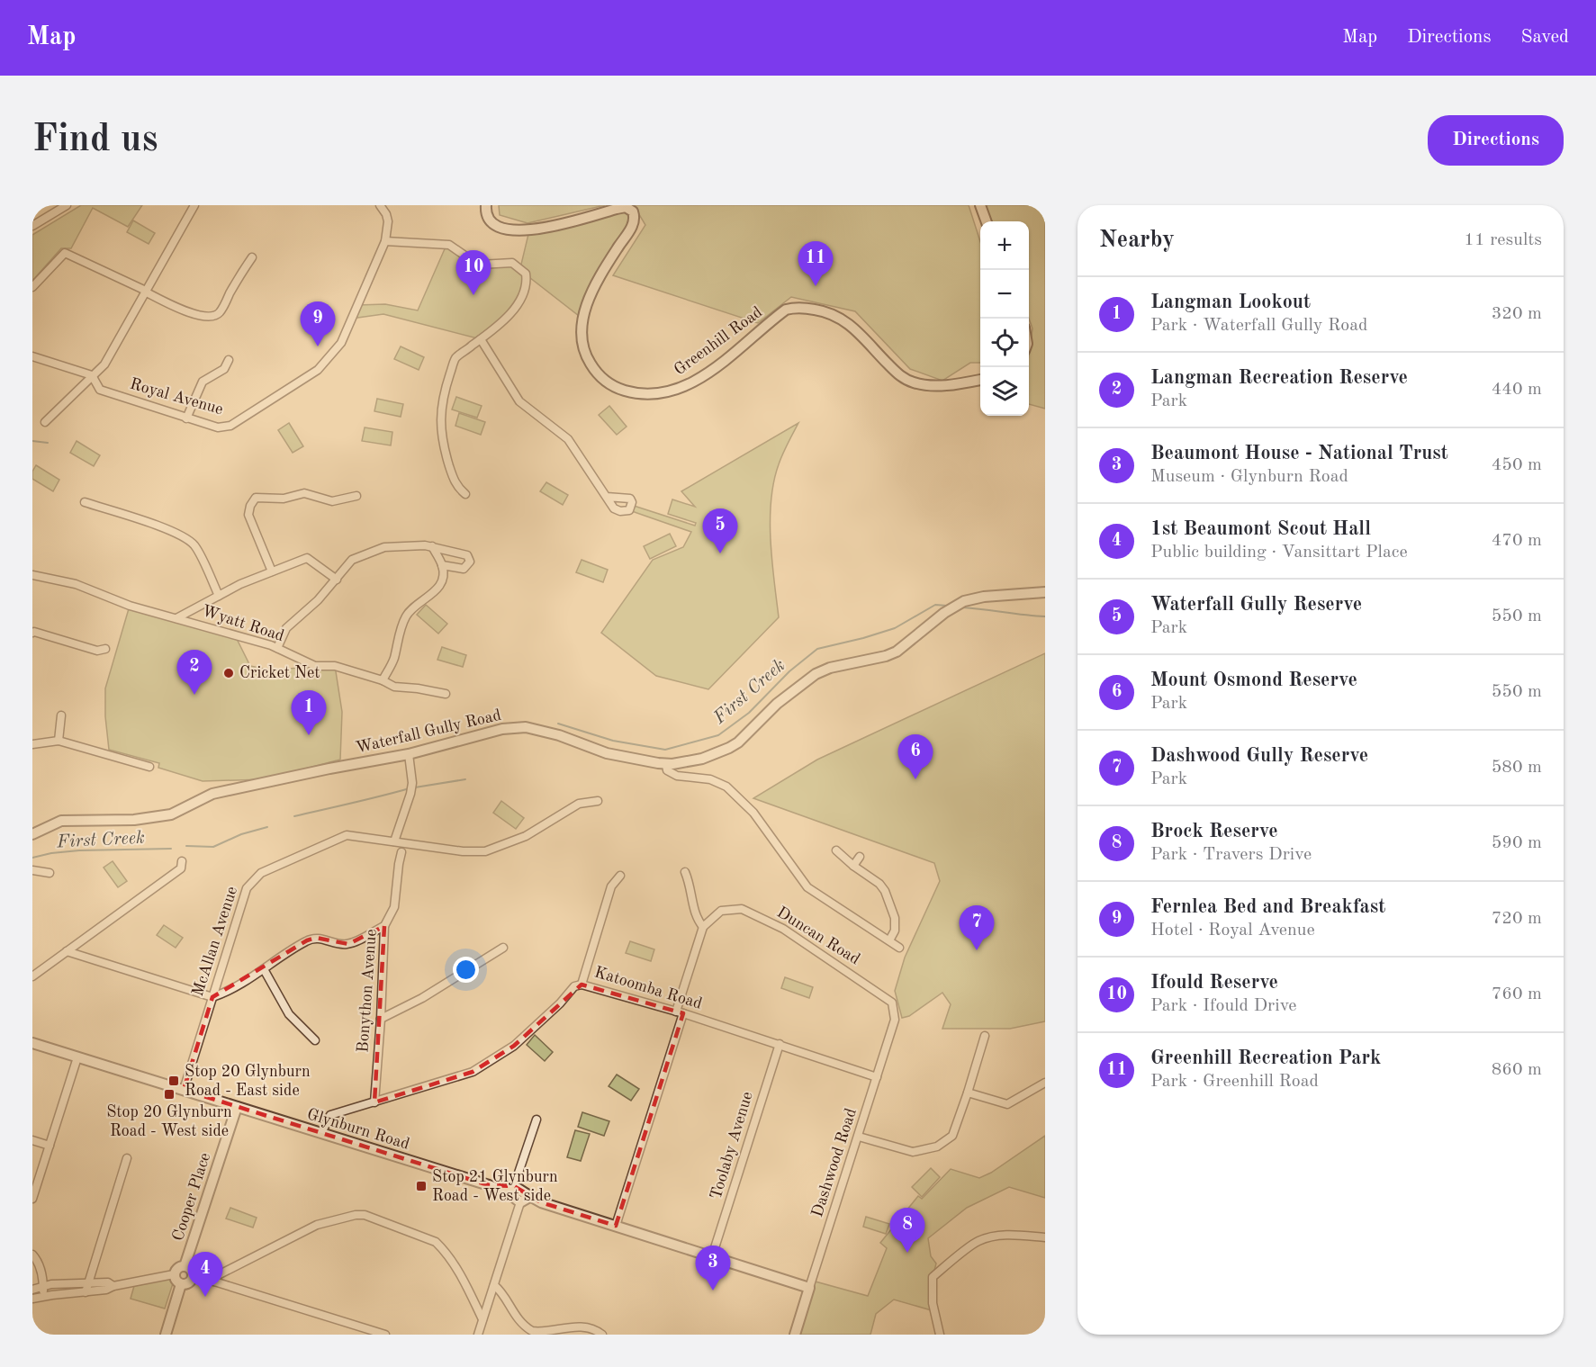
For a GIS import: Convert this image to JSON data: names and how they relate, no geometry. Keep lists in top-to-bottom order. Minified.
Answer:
{"streets":{"street":["Greenhill Road","Royal Avenue","Wyatt Road","Waterfall Gully Road","Duncan Road","McAllan Avenue","Katoomba Road","Bonython Avenue","Glynburn Road","Toolaby Avenue","Dashwood Road","Cooper Place"]},"crossings":[["Duncan Road","Dashwood Road"],["McAllan Avenue","Glynburn Road"],["Katoomba Road","Bonython Avenue"],["Katoomba Road","Glynburn Road"],["Katoomba Road","Toolaby Avenue"],["Katoomba Road","Dashwood Road"],["Glynburn Road","Cooper Place"]],"water":["First Creek"],"places":{"other":["Cricket Net"],"transit":["Stop 20 Glynburn Road - East side","Stop 20 Glynburn Road - West side","Stop 21 Glynburn Road - West side"]},"page":{"header":"Map","nav":["Map","Directions","Saved"],"buttons":"Directions","title":"Find us","heading":["Nearby","11 results"],"map_buttons":["+","−"],"pins":["11","10","9","5","2","1","6","7","8","3","4"],"list":[{"mark":"1","name":"Langman Lookout","note":"Park · Waterfall Gully Road","value":"320 m"},{"mark":"2","name":"Langman Recreation Reserve","note":"Park","value":"440 m"},{"mark":"3","name":"Beaumont House - National Trust","note":"Museum · Glynburn Road","value":"450 m"},{"mark":"4","name":"1st Beaumont Scout Hall","note":"Public building · Vansittart Place","value":"470 m"},{"mark":"5","name":"Waterfall Gully Reserve","note":"Park","value":"550 m"},{"mark":"6","name":"Mount Osmond Reserve","note":"Park","value":"550 m"},{"mark":"7","name":"Dashwood Gully Reserve","note":"Park","value":"580 m"},{"mark":"8","name":"Brock Reserve","note":"Park · Travers Drive","value":"590 m"},{"mark":"9","name":"Fernlea Bed and Breakfast","note":"Hotel · Royal Avenue","value":"720 m"},{"mark":"10","name":"Ifould Reserve","note":"Park · Ifould Drive","value":"760 m"},{"mark":"11","name":"Greenhill Recreation Park","note":"Park · Greenhill Road","value":"860 m"}]}}
